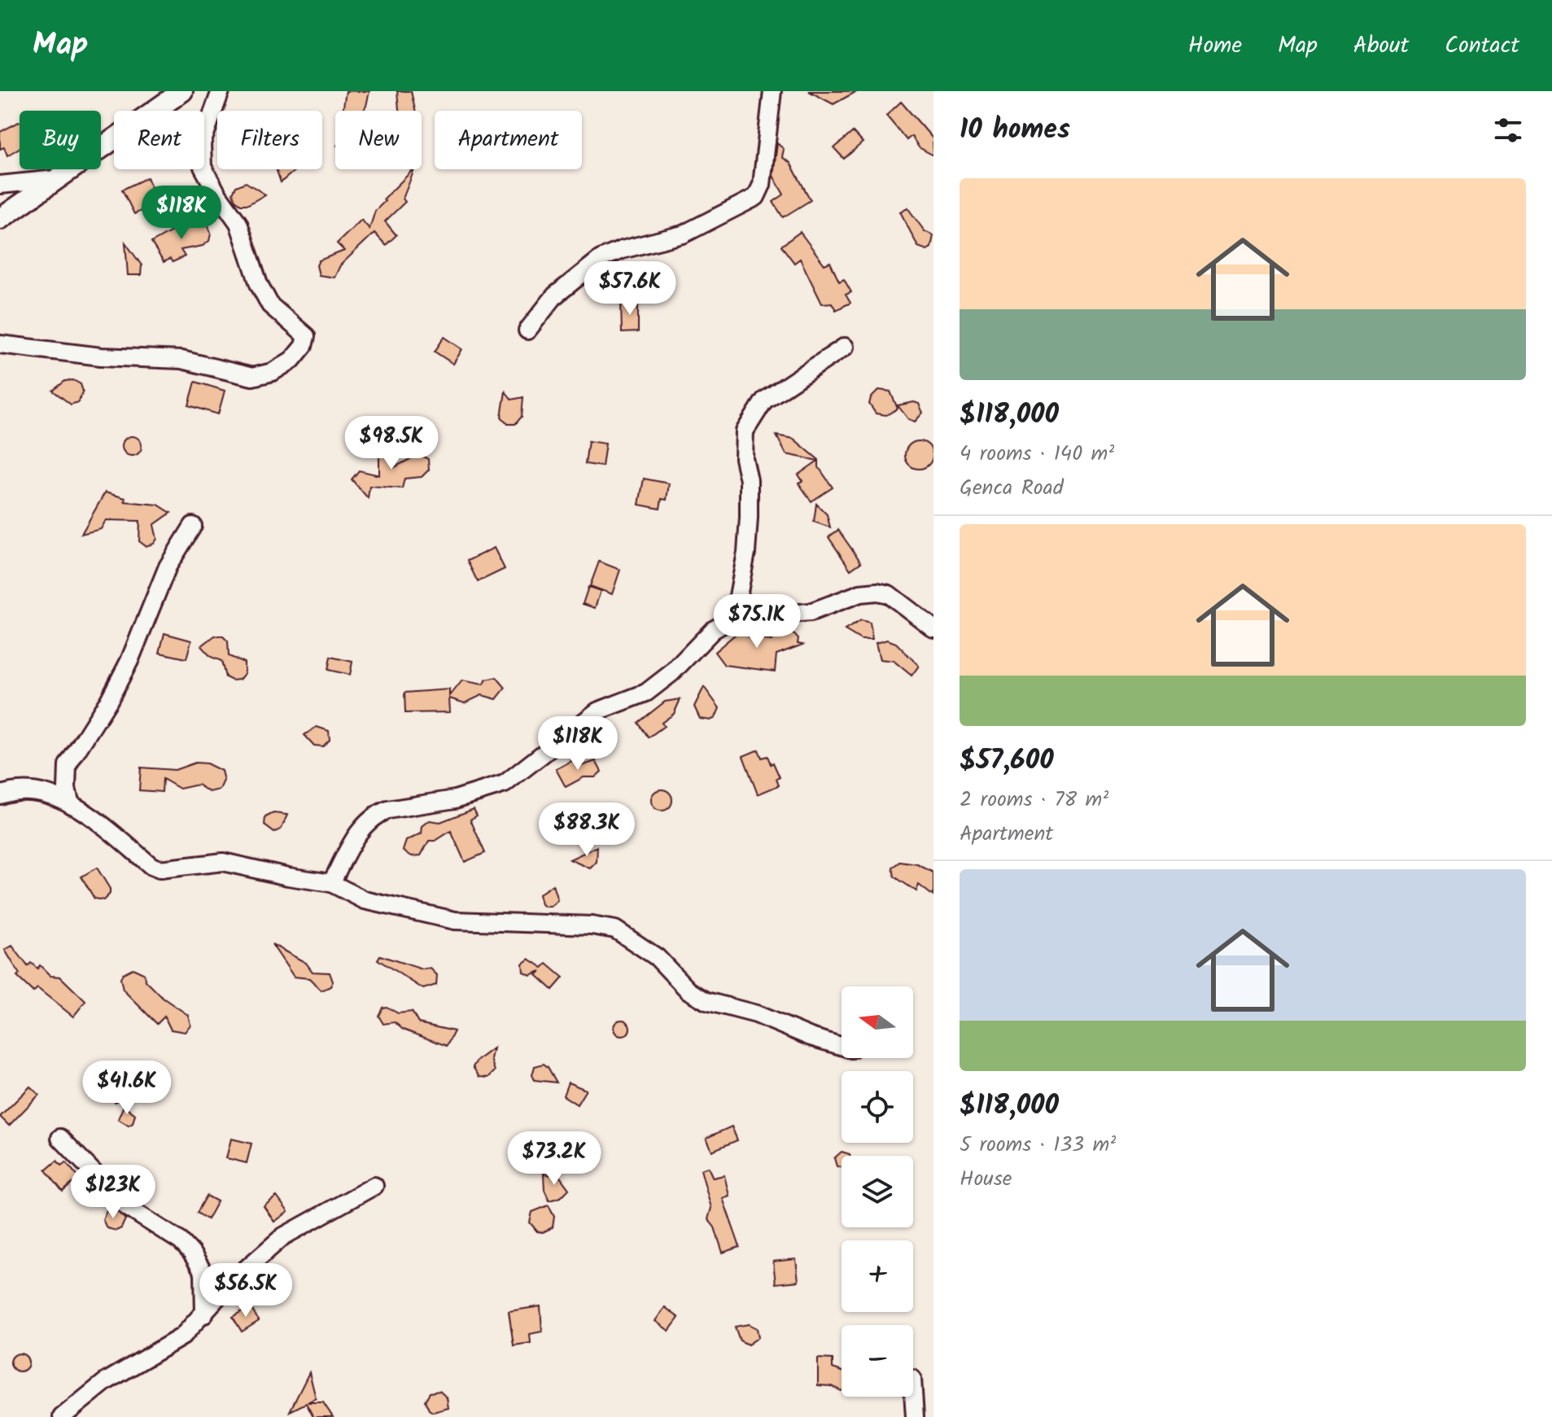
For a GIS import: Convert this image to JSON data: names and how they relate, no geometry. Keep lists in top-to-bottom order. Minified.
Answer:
{"north":"left","page":{"header":"Map","nav":["Home","Map","About","Contact"],"heading":"10 homes","chip":["Buy","Rent","Filters","New","Apartment"],"list":[{"name":"$118,000","note":"4 rooms · 140 m² · Genca Road"},{"name":"$57,600","note":"2 rooms · 78 m² · Apartment"},{"name":"$118,000","note":"5 rooms · 133 m² · House"}],"price":["$118K","$57.6K","$98.5K","$75.1K","$118K","$88.3K","$41.6K","$73.2K","$123K","$56.5K"],"map_buttons":["+","−"]}}
